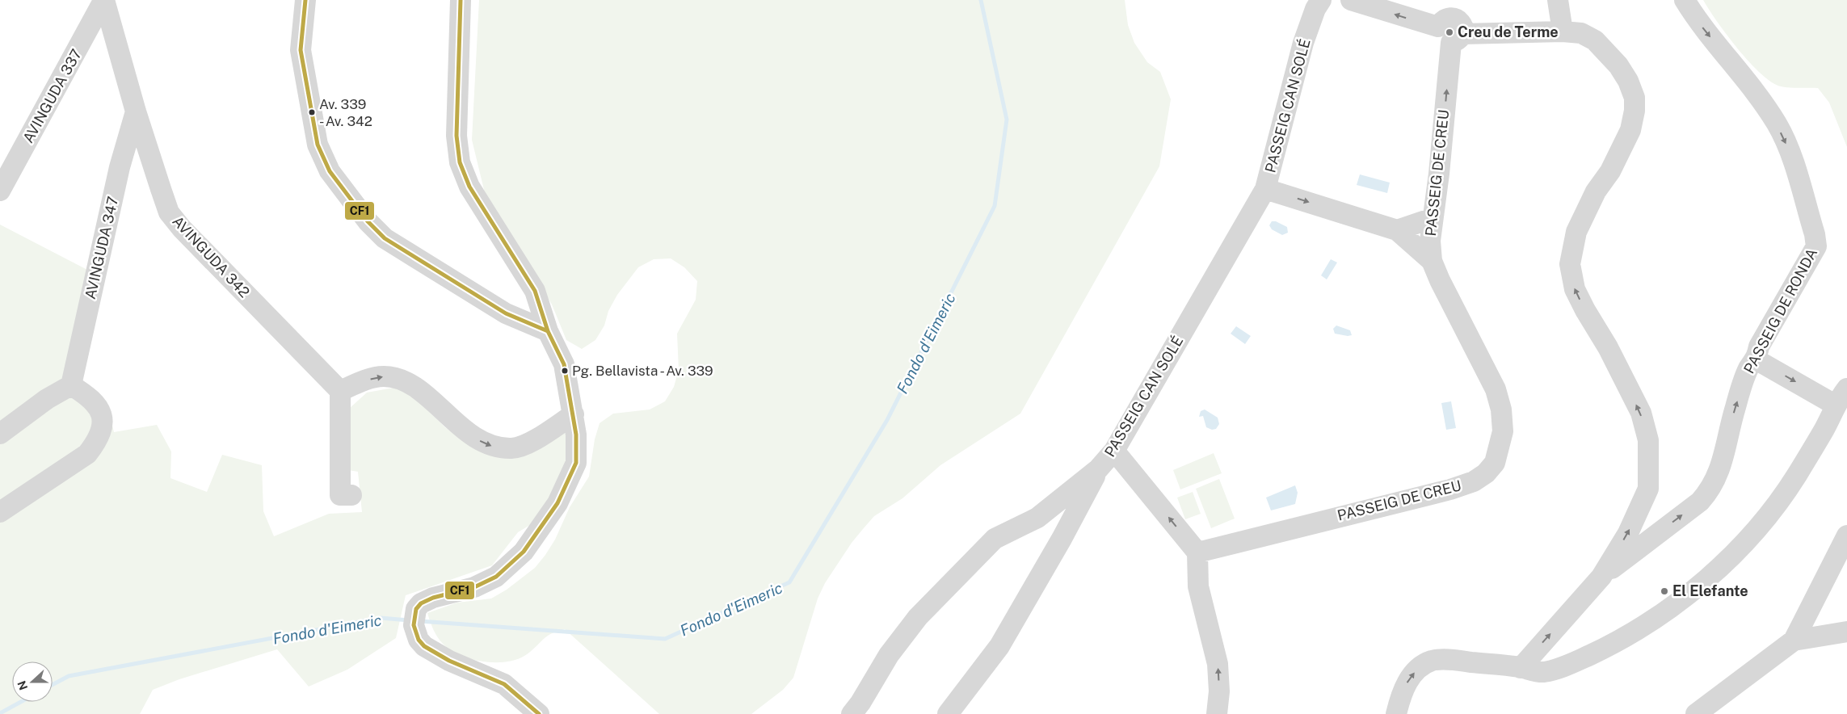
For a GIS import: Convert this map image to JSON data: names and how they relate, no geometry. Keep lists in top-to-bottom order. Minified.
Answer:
{"streets":{"street":["AVINGUDA 337","PASSEIG CAN SOLÉ","PASSEIG DE CREU","AVINGUDA 347","AVINGUDA 342","PASSEIG DE RONDA"]},"crossings":[["AVINGUDA 337","AVINGUDA 342"],["AVINGUDA 347","AVINGUDA 342"]],"water":["Fondo d'Eimeric"],"places":["Creu de Terme","Av. 339 - Av. 342","Pg. Bellavista - Av. 339","El Elefante"],"lines":["transit line CF1"],"north":"left"}
